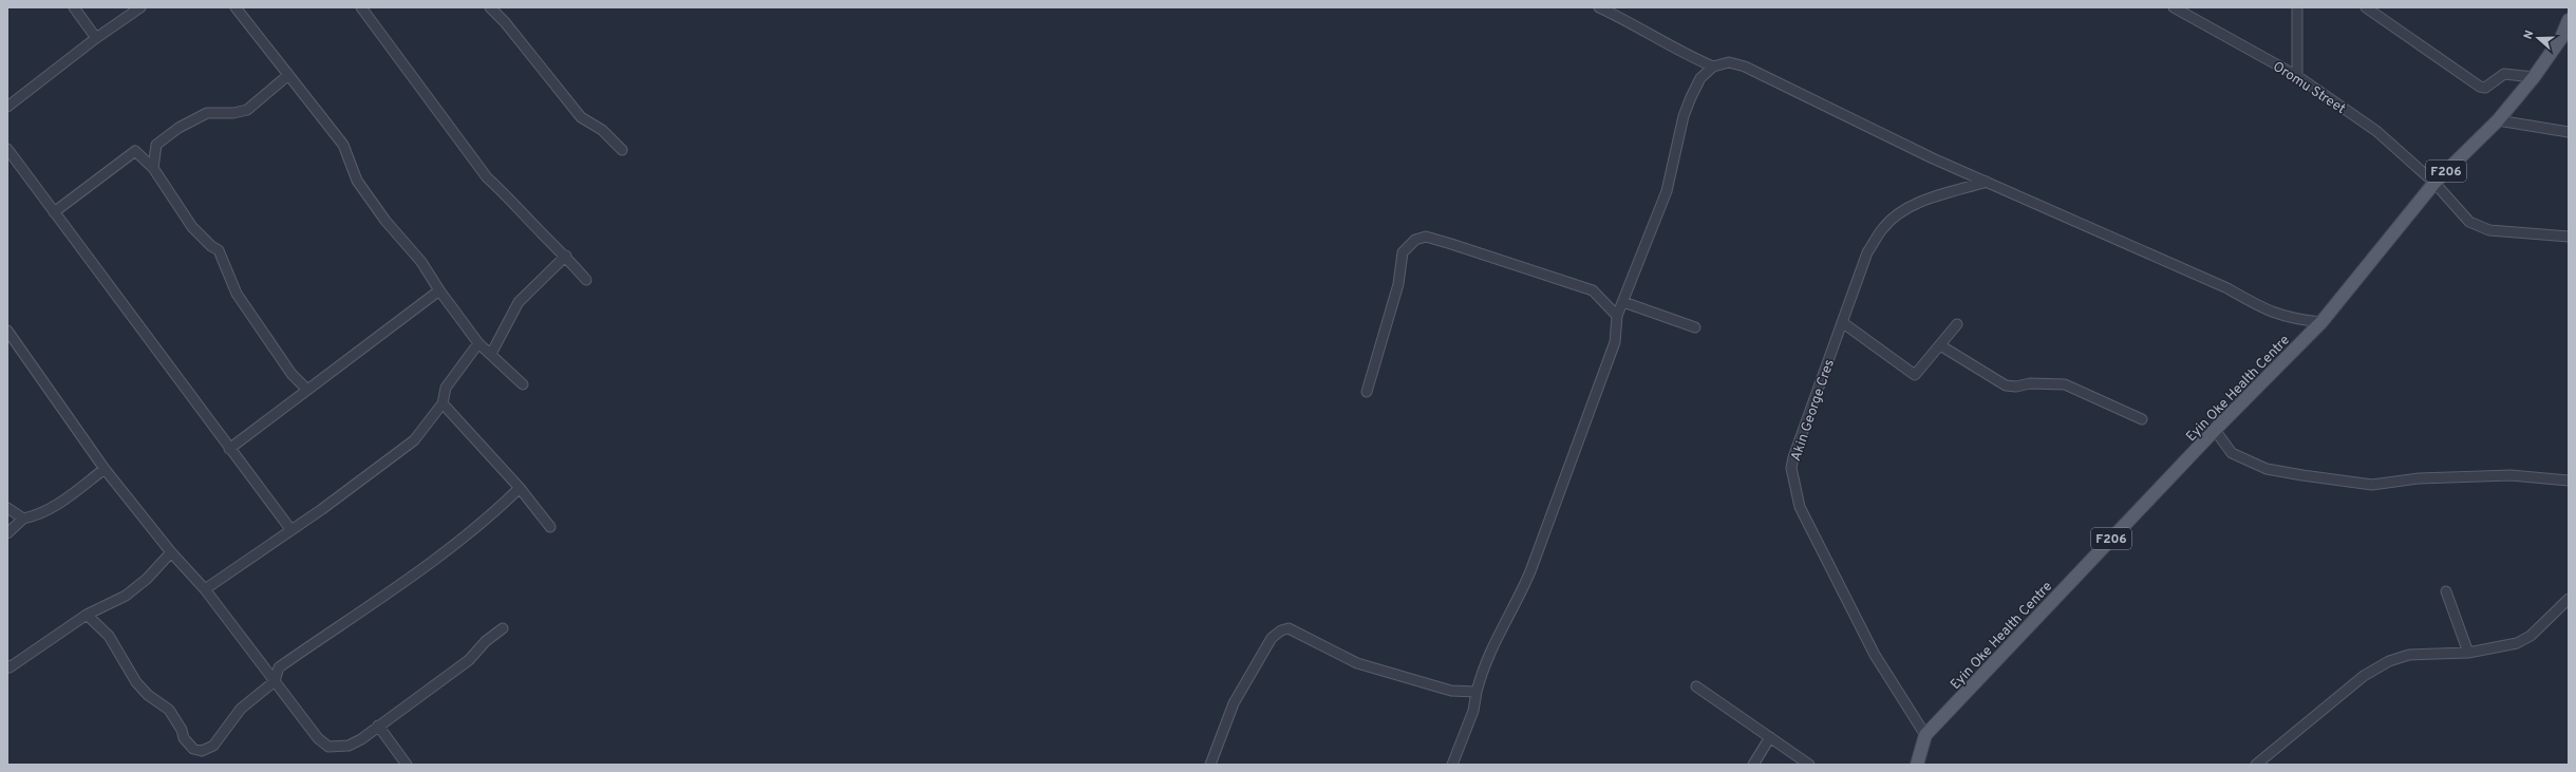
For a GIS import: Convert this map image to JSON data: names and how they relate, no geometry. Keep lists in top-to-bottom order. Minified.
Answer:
{"streets":{"main road":["F206","Eyin Oke Health Centre"],"street":["Oromu Street","Akin George Cres"]},"crossings":[["Oromu Street","Eyin Oke Health Centre"],["Eyin Oke Health Centre","Akin George Cres"]],"north":"left"}
